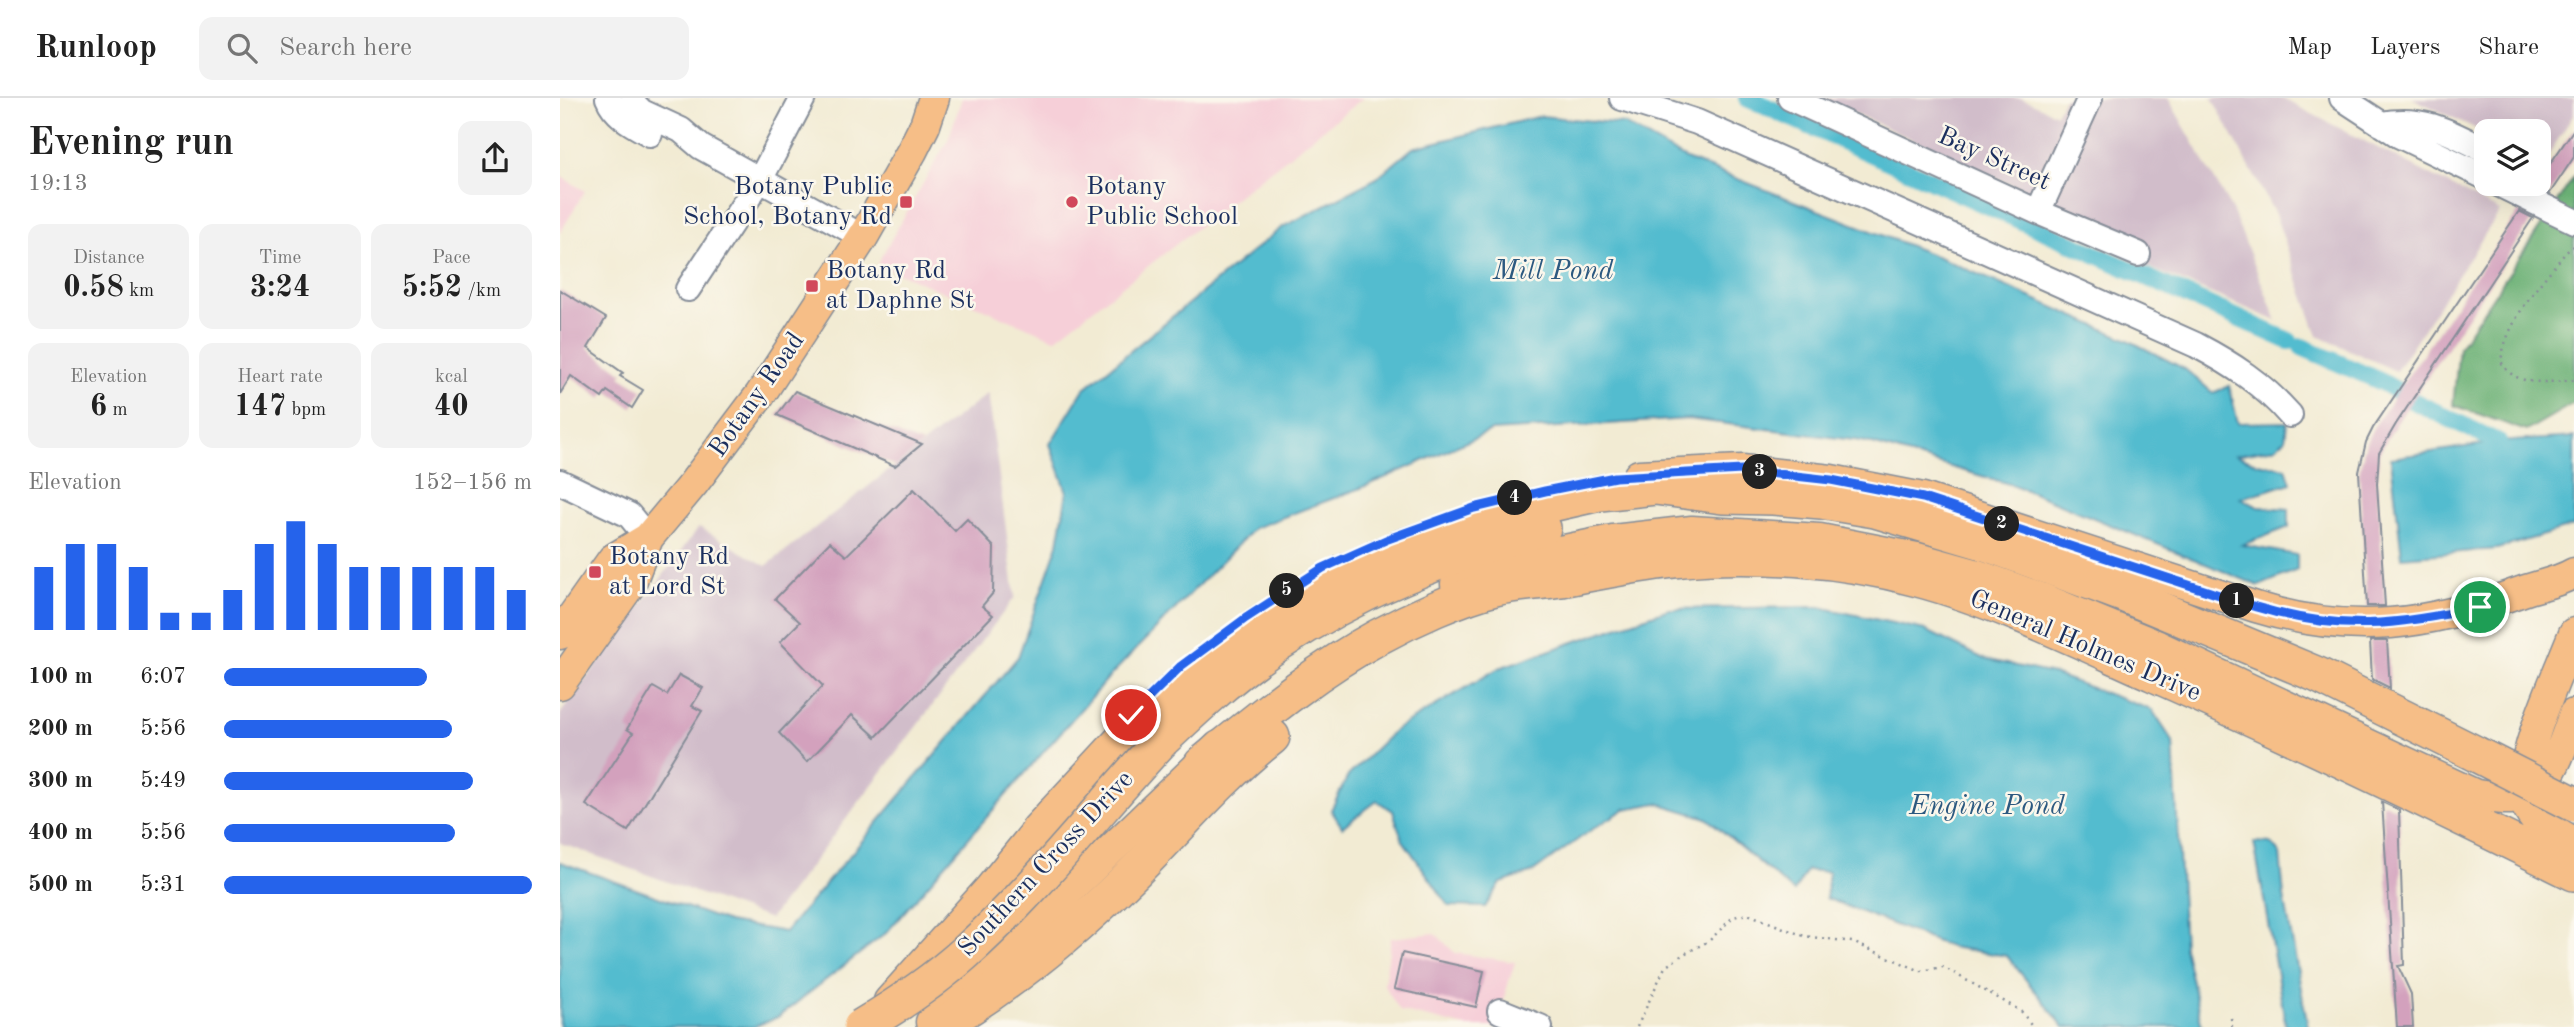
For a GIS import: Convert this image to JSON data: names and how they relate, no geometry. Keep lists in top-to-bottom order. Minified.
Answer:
{"streets":{"highway":["General Holmes Drive","Southern Cross Drive"],"main road":["Botany Road"],"street":["Bay Street"]},"crossings":[["General Holmes Drive","Southern Cross Drive"]],"water":["Mill Pond","Engine Pond"],"places":{"transit":["Botany Public School, Botany Rd","Botany Rd at Daphne St","Botany Rd at Lord St"],"other":["Botany Public School"]},"page":{"header":"Runloop","search":"Search here","nav":["Map","Layers","Share"],"heading":["Evening run","19:13"],"stats":[["Distance","0.58 km"],["Time","3:24"],["Pace","5:52 /km"],["Elevation","6 m"],["Heart rate","147 bpm"],["kcal","40"]],"pins":["3","4","2","5","1"],"chart":["Elevation","152–156 m"],"list":[{"name":"100 m","note":"6:07"},{"name":"200 m","note":"5:56"},{"name":"300 m","note":"5:49"},{"name":"400 m","note":"5:56"},{"name":"500 m","note":"5:31"}]}}
